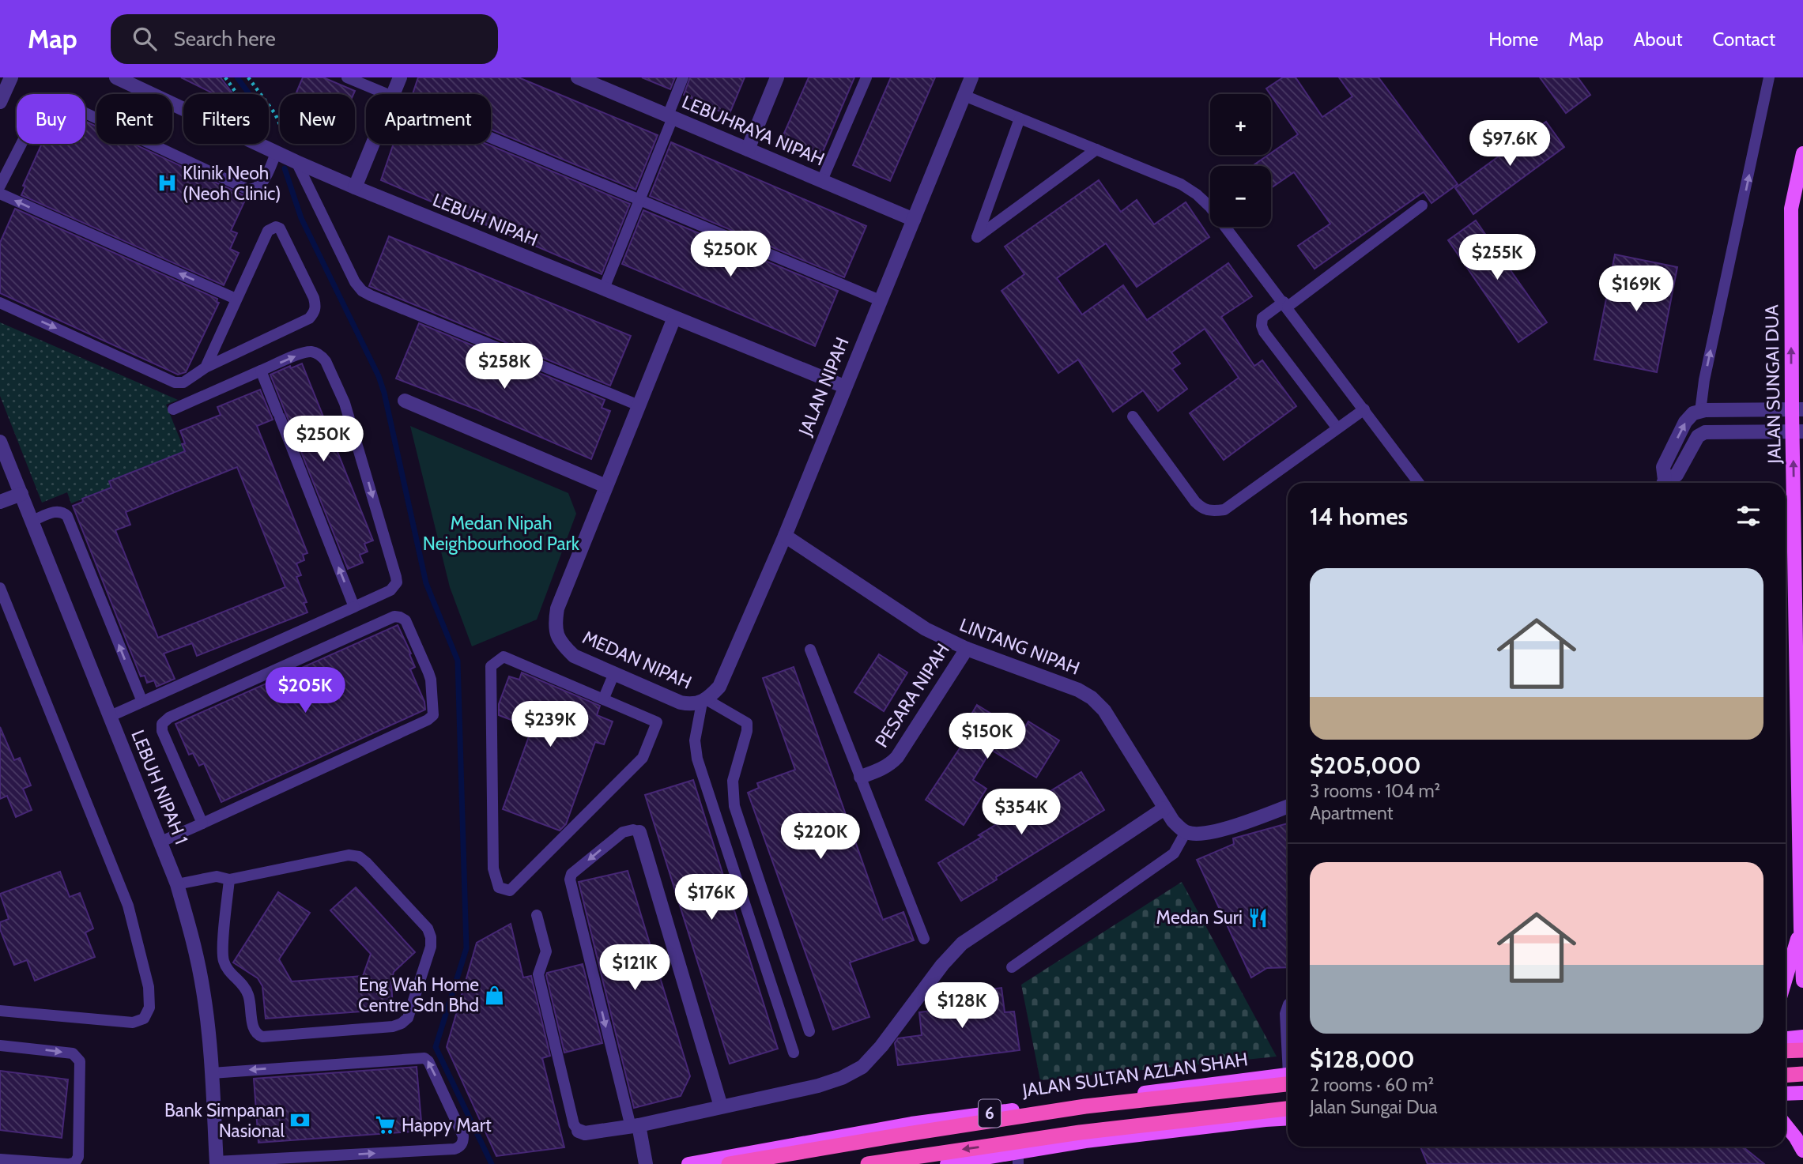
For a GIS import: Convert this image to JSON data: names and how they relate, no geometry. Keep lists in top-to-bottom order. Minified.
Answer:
{"streets":{"highway":["JALAN SULTAN AZLAN SHAH","6"],"main road":["JALAN SUNGAI DUA"],"street":["LEBUHRAYA NIPAH","LEBUH NIPAH","JALAN NIPAH","LINTANG NIPAH","MEDAN NIPAH","PESARA NIPAH","LEBUH NIPAH 1"]},"crossings":[["LEBUHRAYA NIPAH","JALAN NIPAH"],["LEBUH NIPAH","JALAN NIPAH"],["LEBUH NIPAH","MEDAN NIPAH"],["JALAN NIPAH","LINTANG NIPAH"],["JALAN NIPAH","MEDAN NIPAH"],["LINTANG NIPAH","PESARA NIPAH"]],"one_way":["JALAN SUNGAI DUA"],"parks":["Medan Nipah Neighbourhood Park"],"places":{"hospital":["Klinik Neoh (Neoh Clinic)"],"restaurant":["Medan Suri"],"shop":["Eng Wah Home Centre Sdn Bhd"],"bank":["Bank Simpanan Nasional"],"supermarket":["Happy Mart"]},"page":{"header":"Map","search":"Search here","nav":["Home","Map","About","Contact"],"map_buttons":["+","−"],"chip":["Buy","Rent","Filters","New","Apartment"],"price":["$97.6K","$250K","$255K","$169K","$258K","$250K","$205K","$239K","$150K","$354K","$220K","$176K","$121K","$128K"],"heading":"14 homes","list":[{"name":"$205,000","note":"3 rooms · 104 m² · Apartment"},{"name":"$128,000","note":"2 rooms · 60 m² · Jalan Sungai Dua"}]}}
